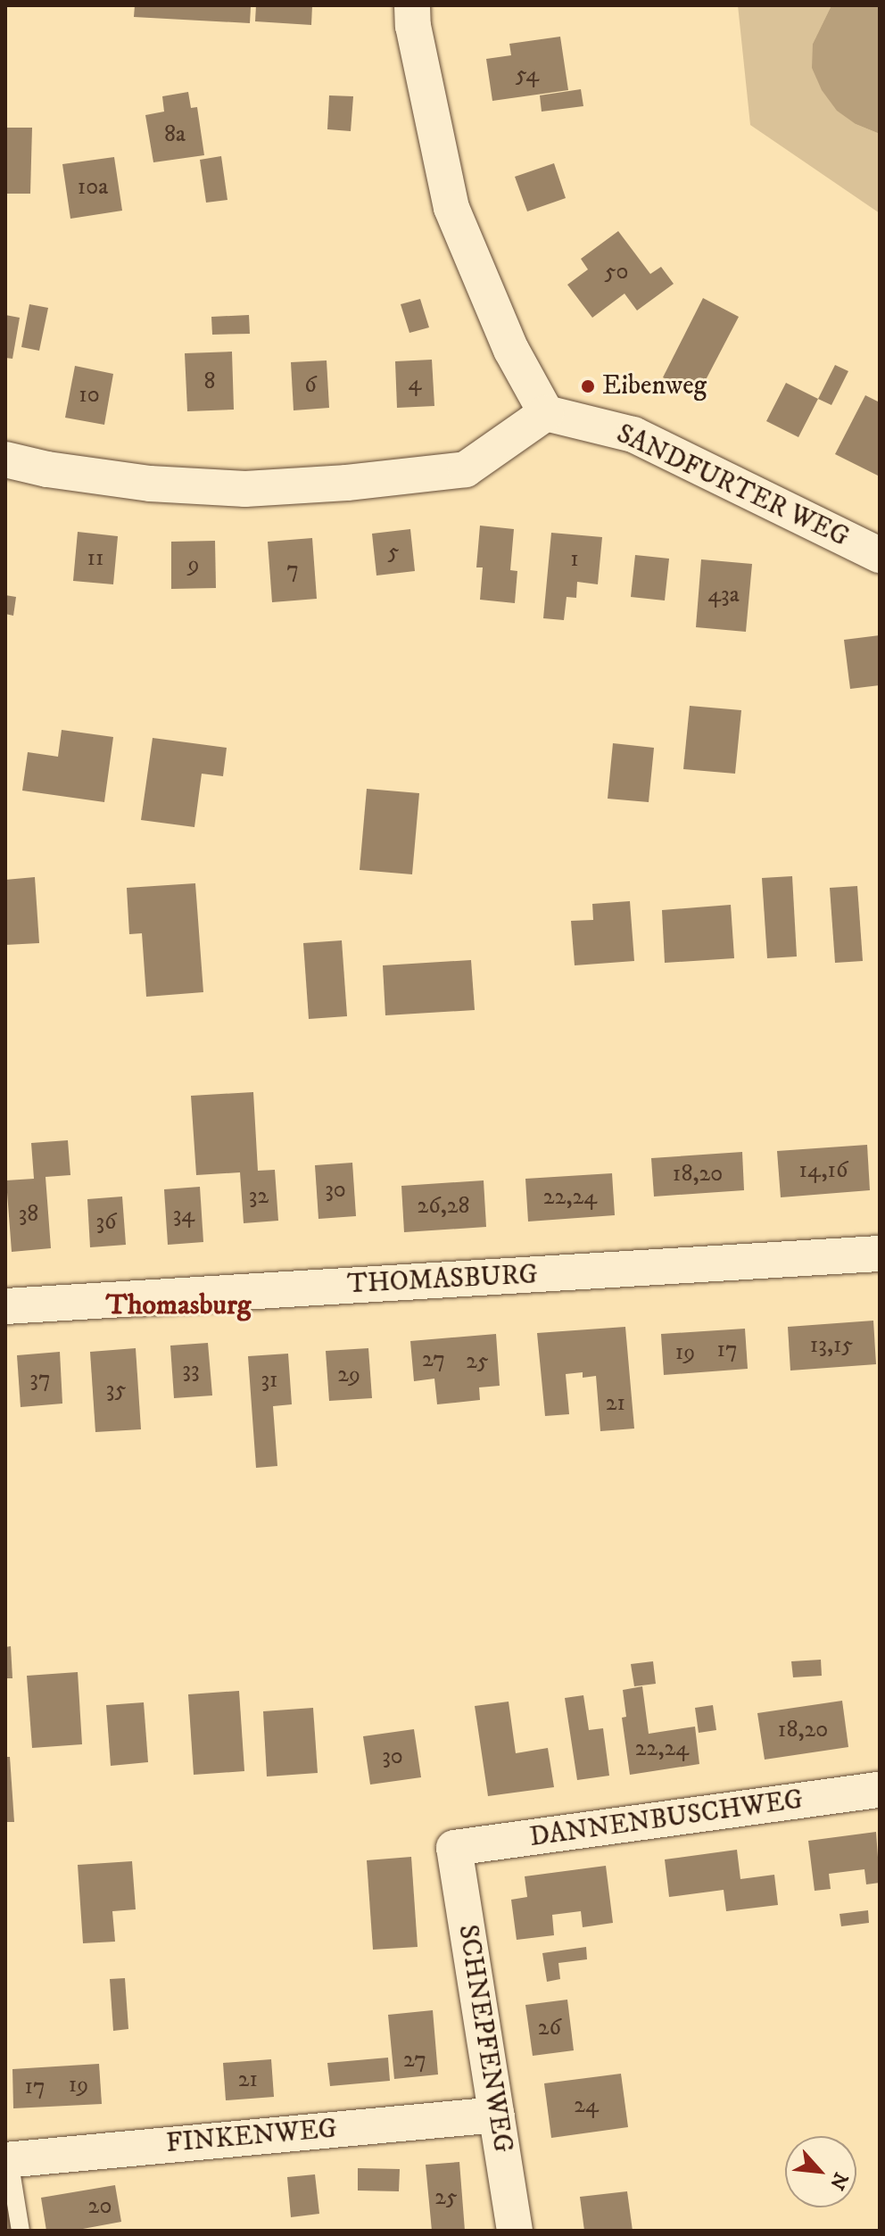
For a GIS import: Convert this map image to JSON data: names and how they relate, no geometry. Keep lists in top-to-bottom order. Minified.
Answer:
{"streets":{"street":["SANDFURTER WEG","THOMASBURG","DANNENBUSCHWEG","SCHNEPFENWEG","FINKENWEG"]},"crossings":[["DANNENBUSCHWEG","SCHNEPFENWEG"],["SCHNEPFENWEG","FINKENWEG"]],"districts":["Thomasburg"],"places":["Eibenweg"],"house_numbers":["54","8a","10a","50","8","4","6","10","5","11","1","9","7","43a","14,16","18,20","30","32","22,24","26,28","38","34","36","13,15","17","19","27","25","33","29","37","31","35","21","18,20","22,24","30","26","27","21","19","17","24","25","20"],"north":"bottom right"}
